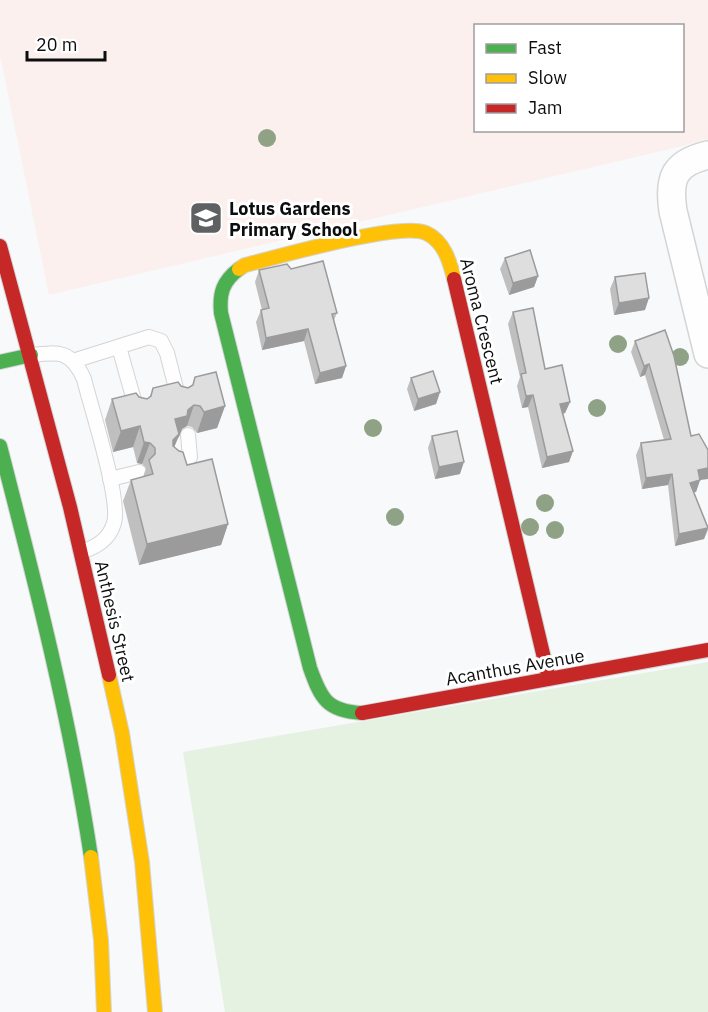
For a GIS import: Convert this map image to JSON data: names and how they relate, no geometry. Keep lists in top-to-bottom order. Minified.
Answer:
{"streets":{"street":["Aroma Crescent","Anthesis Street","Acanthus Avenue"]},"crossings":[["Aroma Crescent","Acanthus Avenue"]],"places":{"school or university":["Lotus Gardens Primary School"]},"legend":["Fast","Slow","Jam"],"scale_bar":"20 m"}
